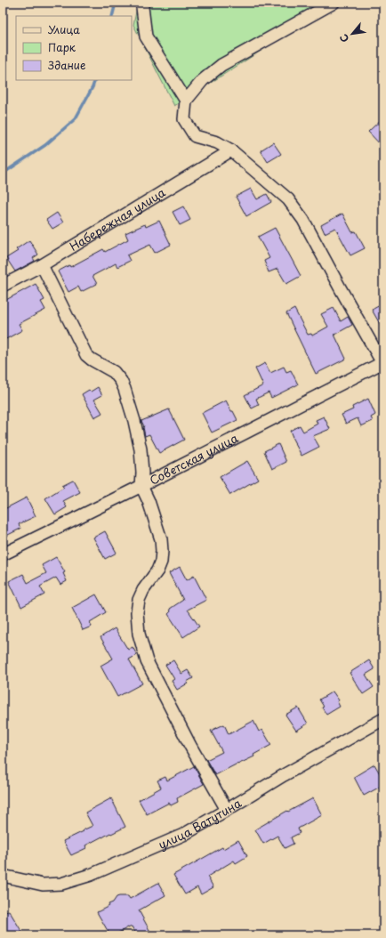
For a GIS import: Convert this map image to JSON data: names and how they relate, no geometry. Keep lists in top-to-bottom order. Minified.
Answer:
{"streets":{"street":["Набережная улица","Советская улица","улица Ватутина"]},"legend":["Улица","Парк","Здание"],"north":"bottom left"}
